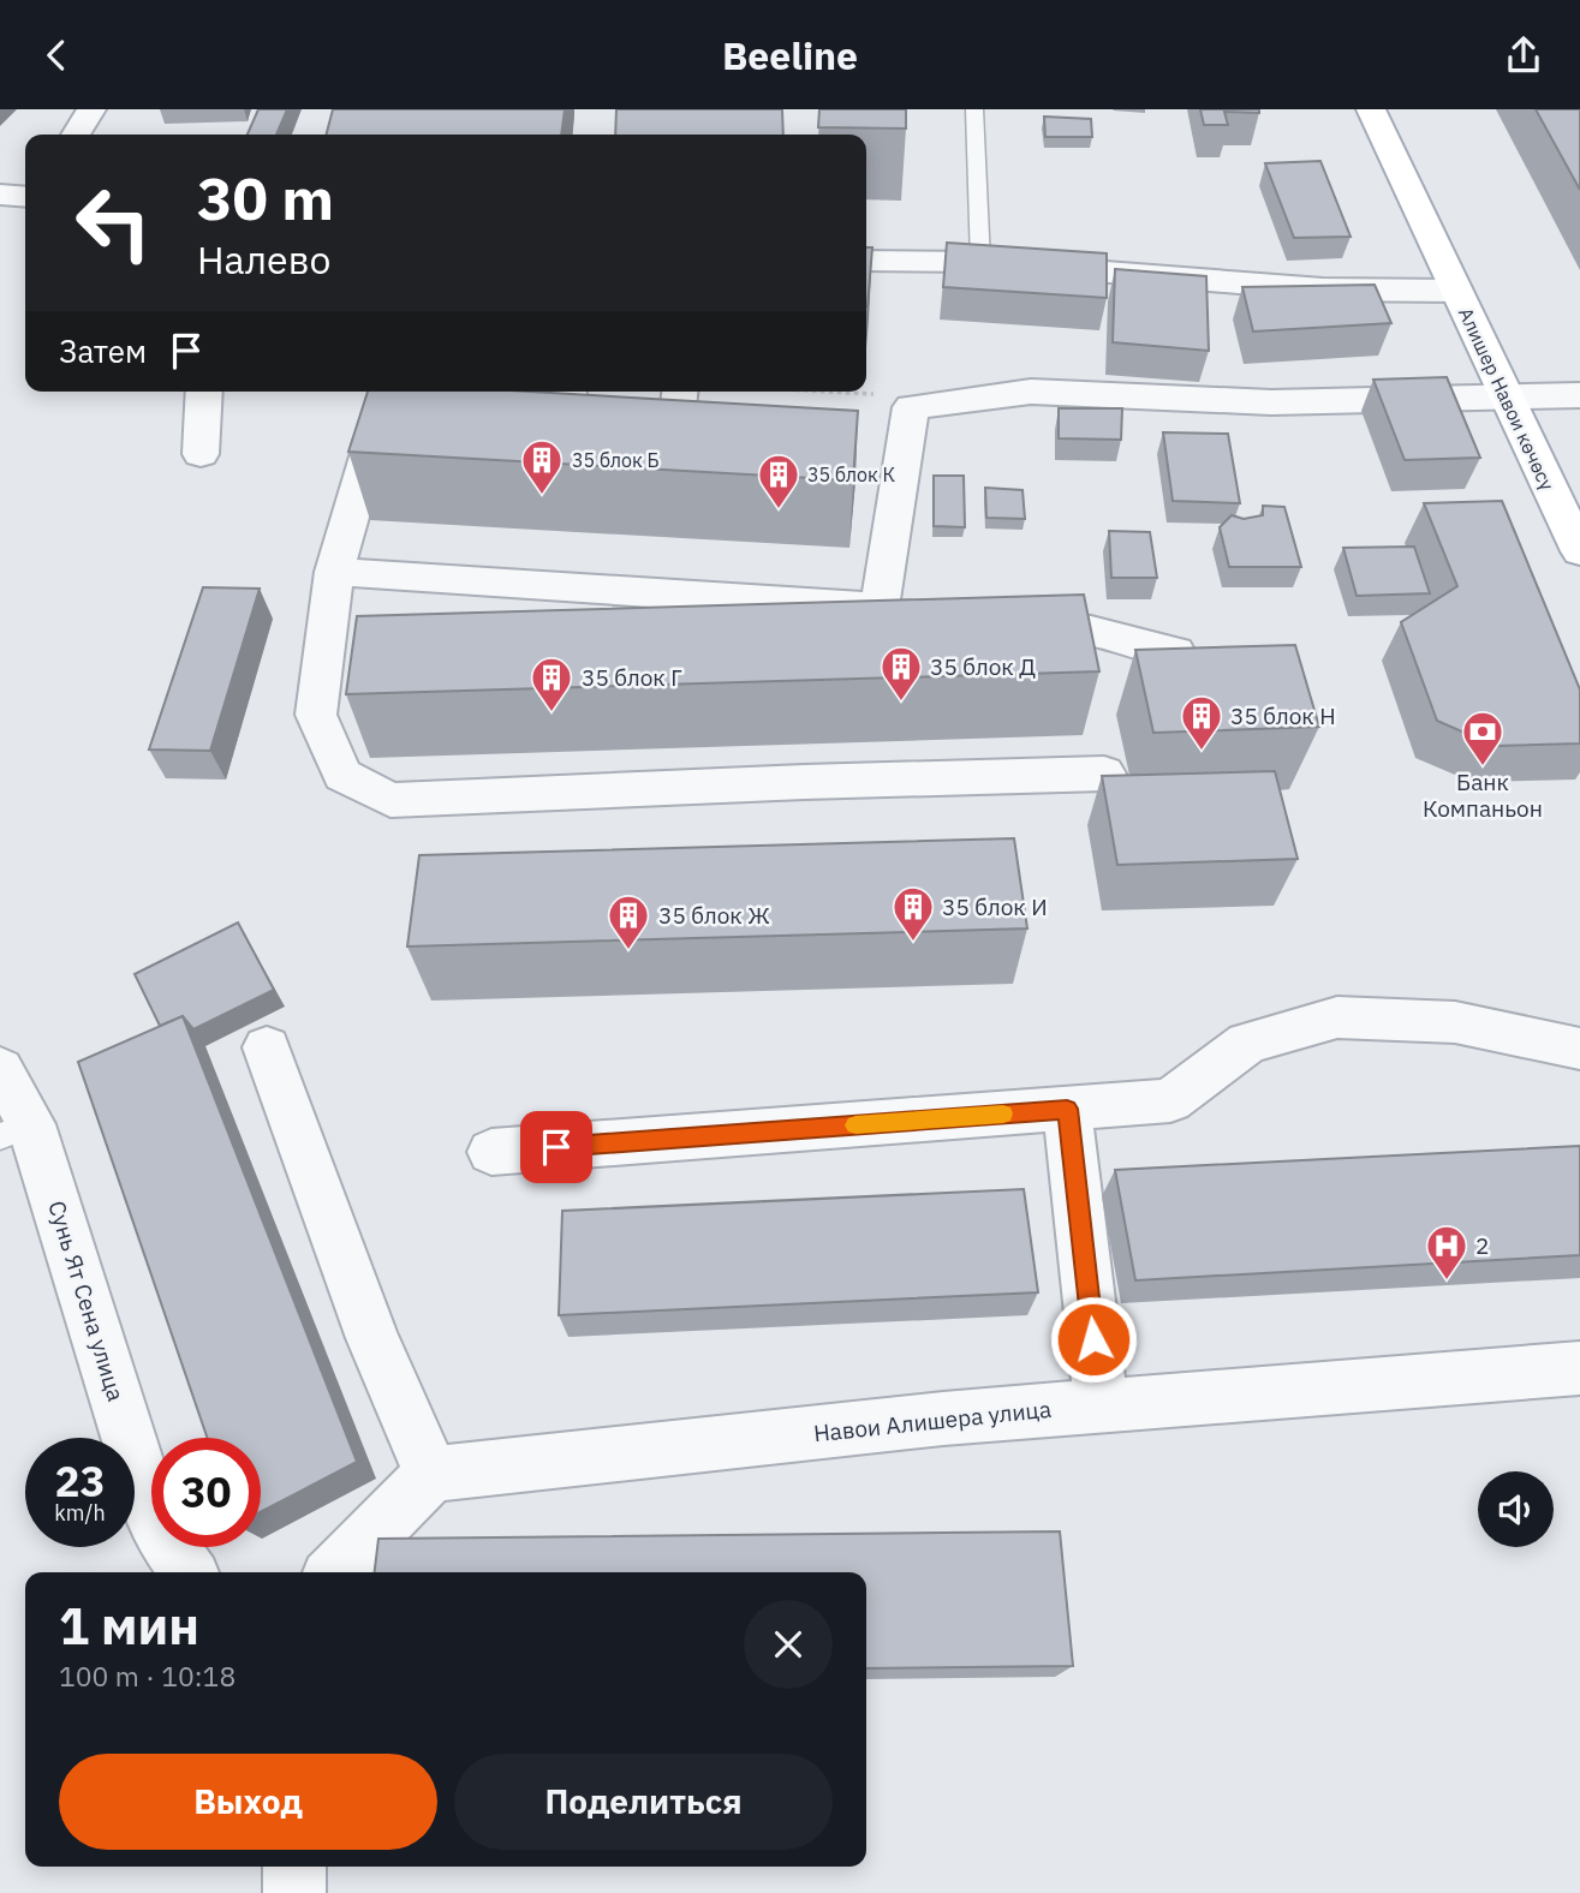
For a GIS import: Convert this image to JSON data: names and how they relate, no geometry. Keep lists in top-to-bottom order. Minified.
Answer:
{"streets":{"main road":["Алишер Навои көчөсү"],"street":["Сунь Ят Сена улица","Навои Алишера улица"]},"places":{"building":["35 блок Б","35 блок К","35 блок Д","35 блок Г","35 блок Н","35 блок И","35 блок Ж"],"bank":["Банк Компаньон"],"hospital":["2"]},"page":{"header":"Beeline","turn":["30 m","Налево"],"then":"Затем","speed":"23 km/h","limit":"30","heading":["1 мин","100 m · 10:18"],"buttons":["Выход","Поделиться"]}}
